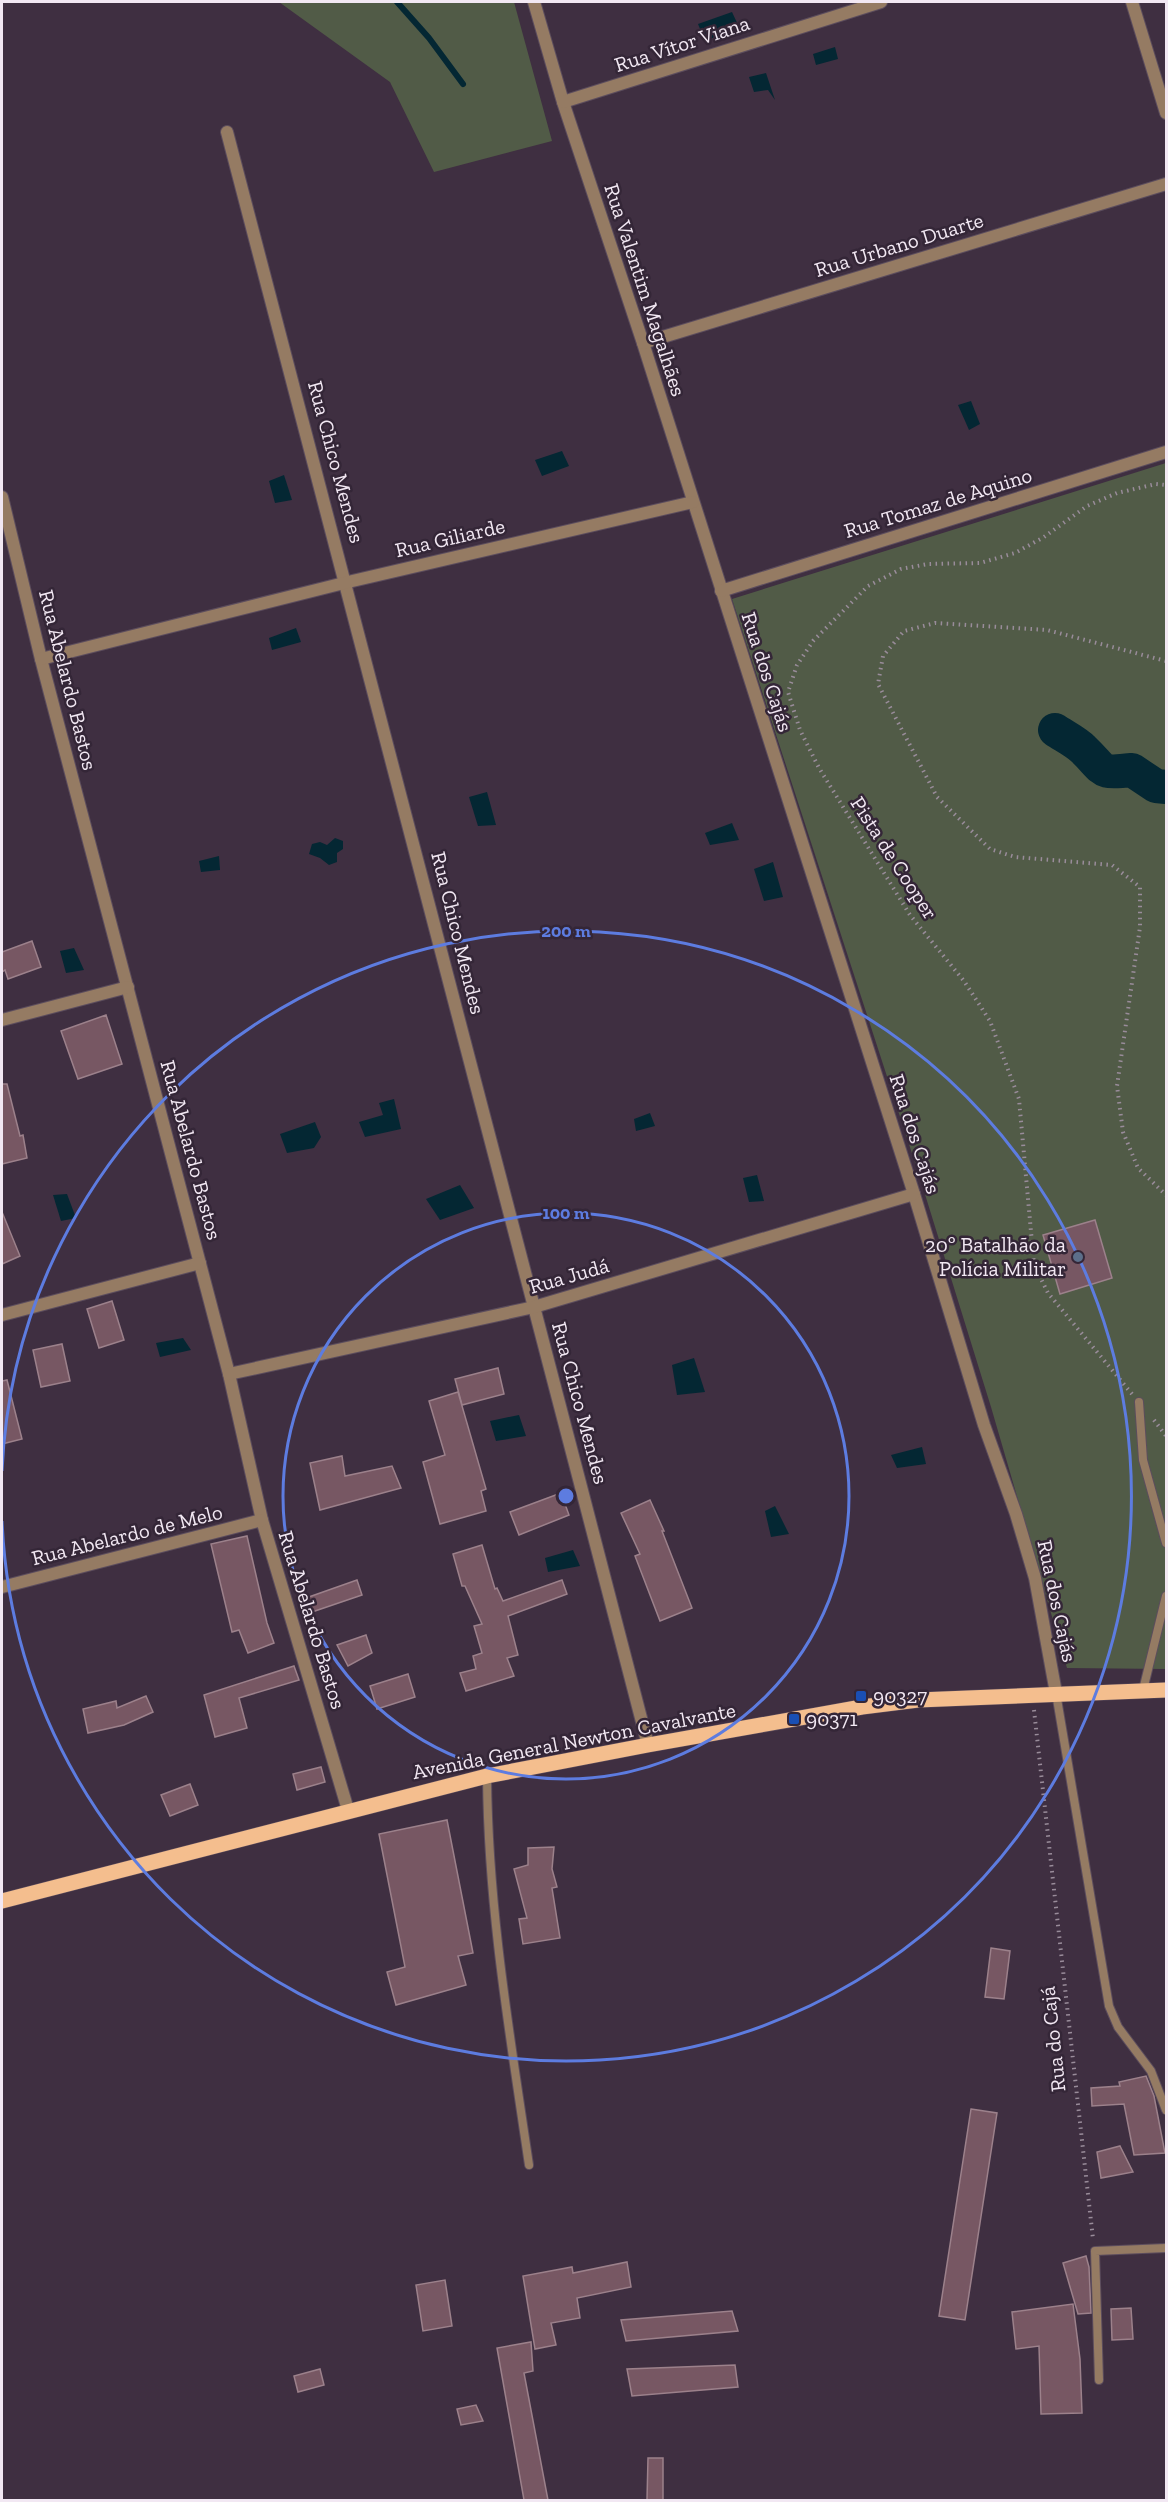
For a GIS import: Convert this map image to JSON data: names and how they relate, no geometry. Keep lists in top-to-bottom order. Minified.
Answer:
{"streets":{"main road":["Avenida General Newton Cavalvante"],"street":["Rua Vítor Viana","Rua Urbano Duarte","Rua Valentim Magalhães","Rua Chico Mendes","Rua Tomaz de Aquino","Rua Giliarde","Rua dos Cajás","Rua Abelardo Bastos","Rua Judá","Rua Abelardo de Melo"],"path":["Pista de Cooper","Rua do Cajá"]},"crossings":[["Rua Vítor Viana","Rua Valentim Magalhães"],["Rua Urbano Duarte","Rua Valentim Magalhães"],["Rua Valentim Magalhães","Rua Tomaz de Aquino"],["Rua Valentim Magalhães","Rua Giliarde"],["Rua Valentim Magalhães","Rua dos Cajás"],["Rua Chico Mendes","Rua Giliarde"],["Rua Chico Mendes","Rua Judá"],["Rua Chico Mendes","Avenida General Newton Cavalvante"],["Rua Tomaz de Aquino","Rua dos Cajás"],["Rua Giliarde","Rua Abelardo Bastos"],["Rua dos Cajás","Rua Judá"],["Rua dos Cajás","Avenida General Newton Cavalvante"],["Rua Abelardo Bastos","Rua Judá"],["Rua Abelardo Bastos","Rua Abelardo de Melo"],["Rua Abelardo Bastos","Avenida General Newton Cavalvante"],["Avenida General Newton Cavalvante","Rua do Cajá"]],"places":{"other":["20º Batalhão da Polícia Militar"],"transit":["90327","90371"]},"rings":["200 m","100 m"]}
